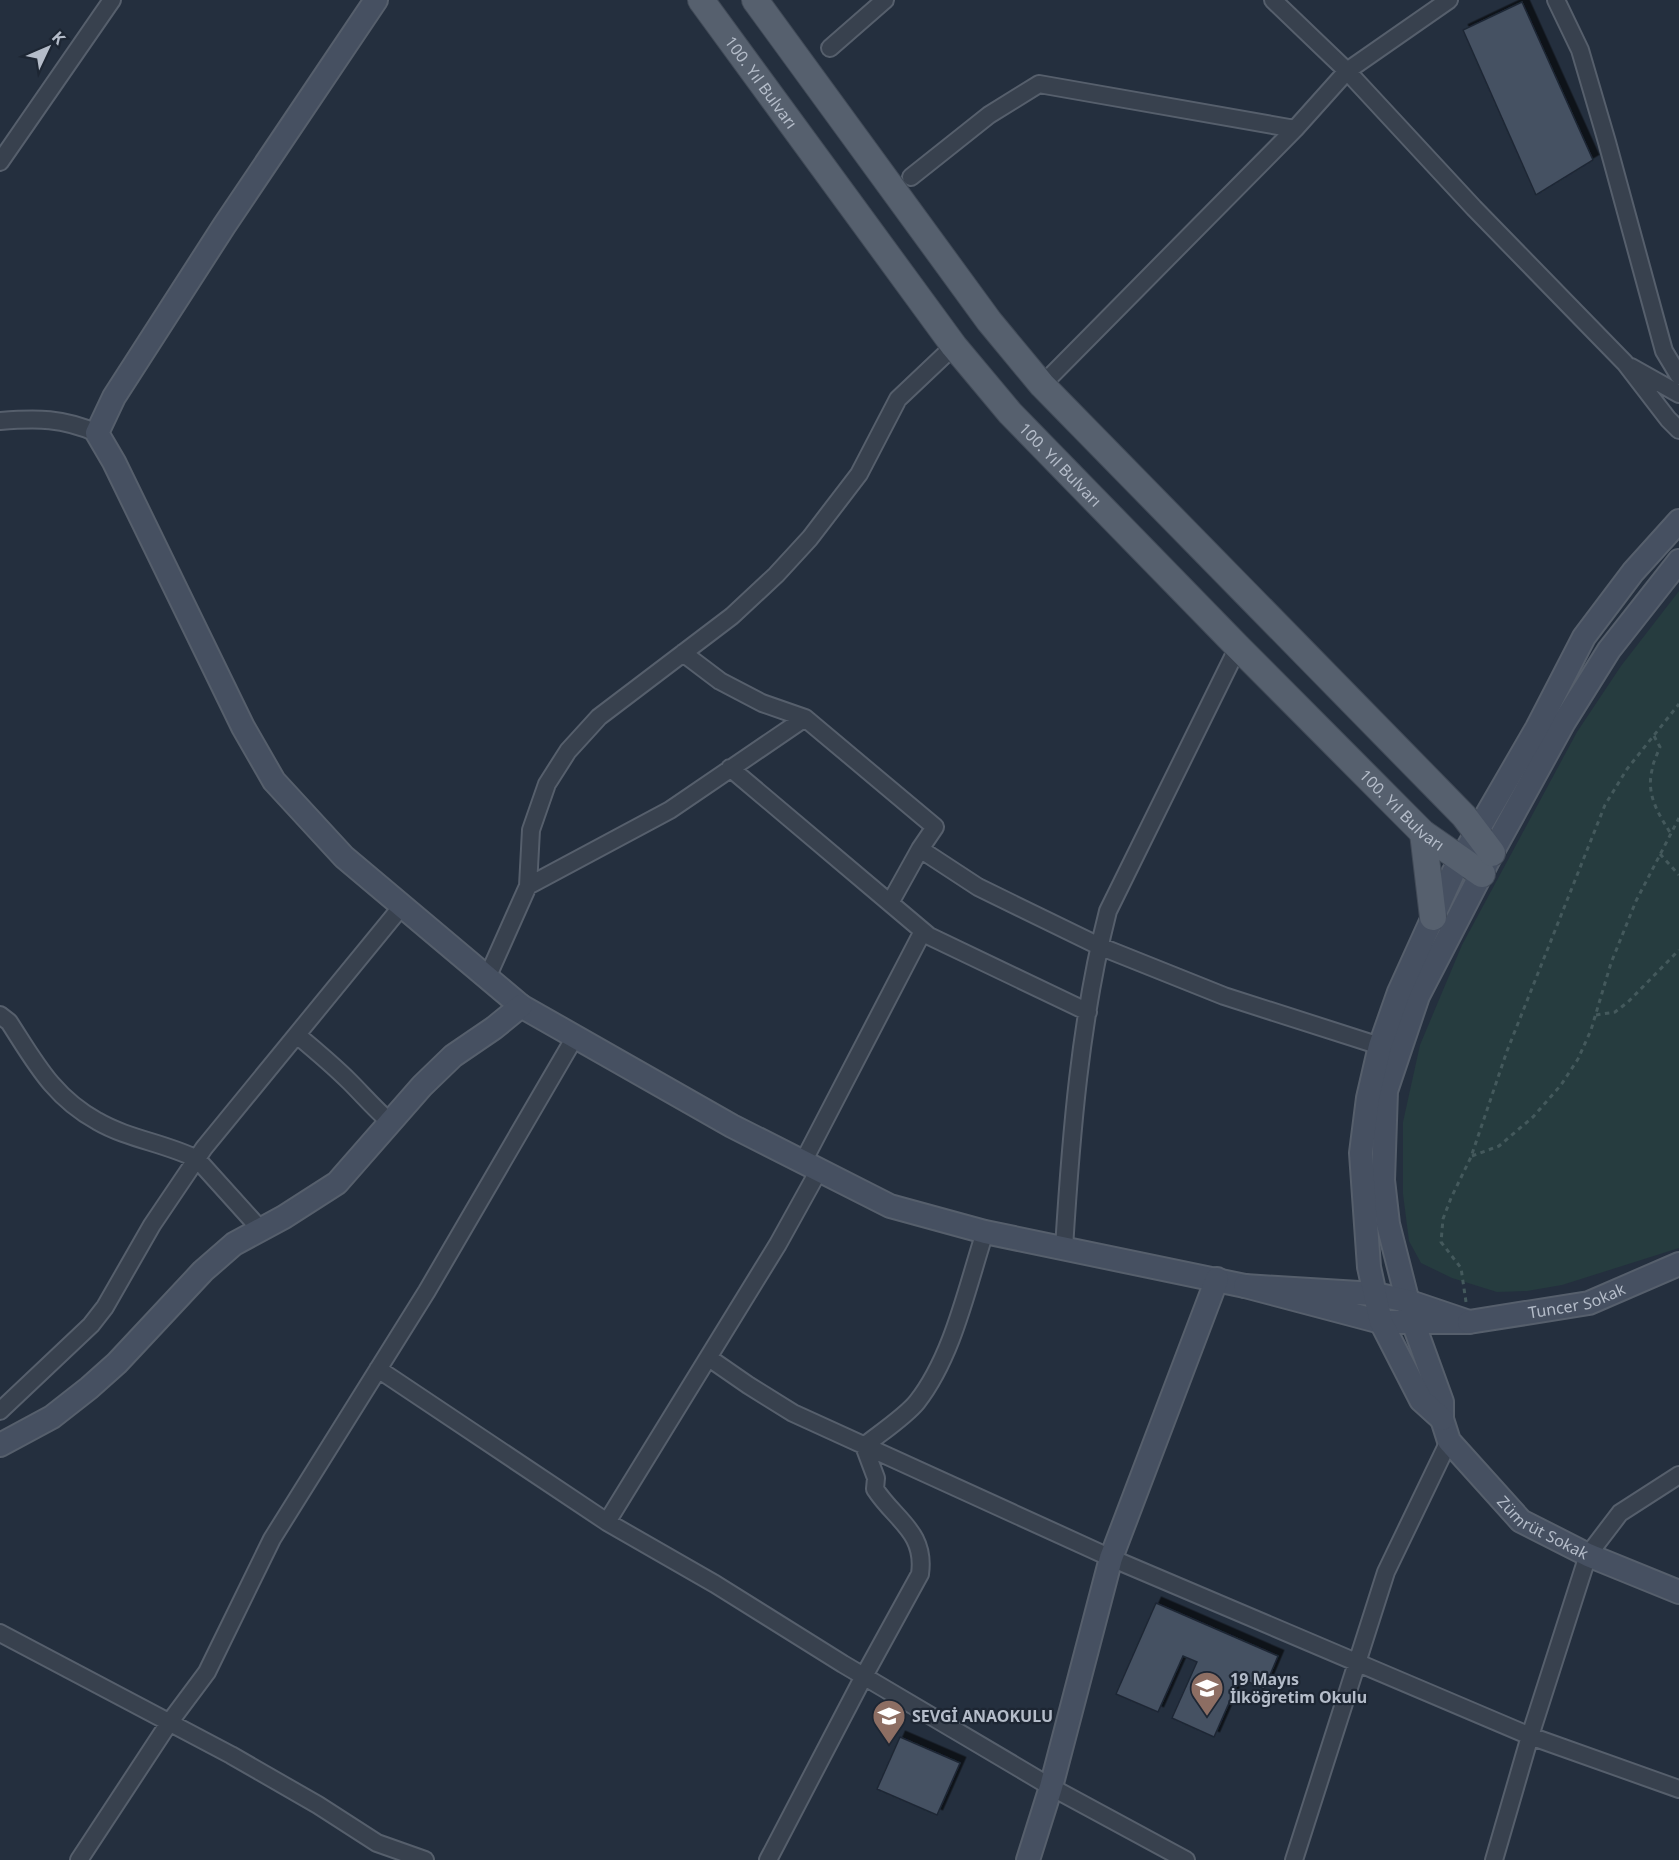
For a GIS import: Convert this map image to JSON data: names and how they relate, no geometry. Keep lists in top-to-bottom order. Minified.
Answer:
{"streets":{"main road":["100. Yıl Bulvarı"],"street":["Tuncer Sokak","Zümrüt Sokak"]},"crossings":[["100. Yıl Bulvarı","Zümrüt Sokak"],["Tuncer Sokak","Zümrüt Sokak"]],"places":{"school or university":["19 Mayıs İlköğretim Okulu","SEVGİ ANAOKULU"]},"north":"top right"}
